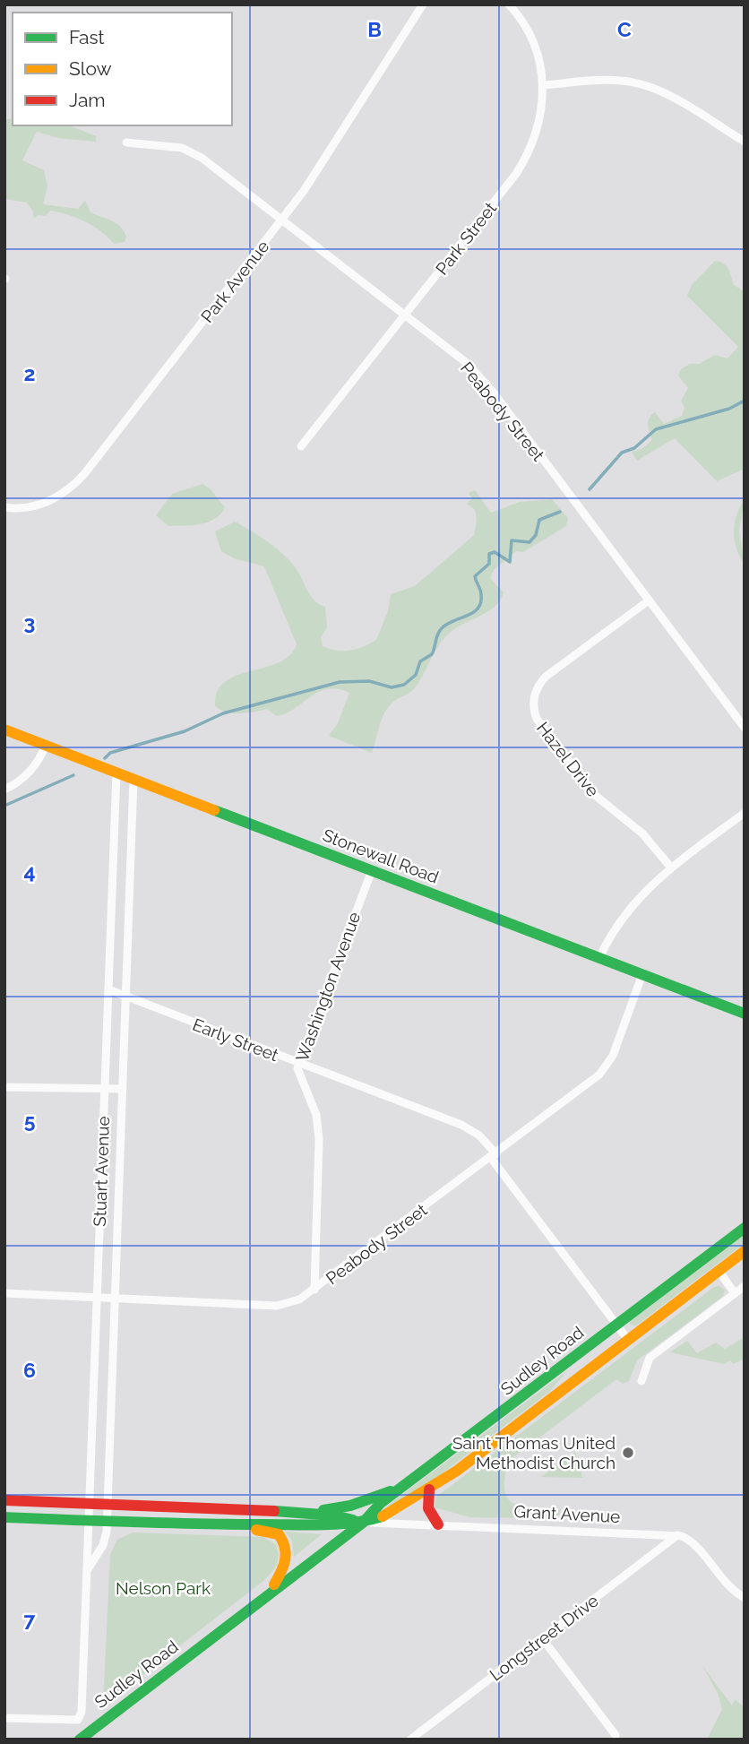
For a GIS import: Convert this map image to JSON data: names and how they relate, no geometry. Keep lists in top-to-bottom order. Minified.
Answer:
{"streets":{"main road":["Stonewall Road","Sudley Road","Grant Avenue"],"street":["Park Street","Park Avenue","Peabody Street","Hazel Drive","Washington Avenue","Early Street","Stuart Avenue","Longstreet Drive"]},"crossings":[["Park Street","Peabody Street"],["Park Avenue","Peabody Street"],["Peabody Street","Hazel Drive"],["Peabody Street","Stonewall Road"],["Peabody Street","Washington Avenue"],["Peabody Street","Early Street"],["Peabody Street","Stuart Avenue"],["Stonewall Road","Washington Avenue"],["Stonewall Road","Stuart Avenue"],["Washington Avenue","Early Street"],["Early Street","Stuart Avenue"],["Early Street","Sudley Road"],["Stuart Avenue","Grant Avenue"],["Sudley Road","Grant Avenue"],["Grant Avenue","Longstreet Drive"]],"parks":["Nelson Park"],"places":["Saint Thomas United Methodist Church"],"legend":["Fast","Slow","Jam"],"grid":{"columns":["B","C"],"rows":["2","3","4","5","6","7"]}}
